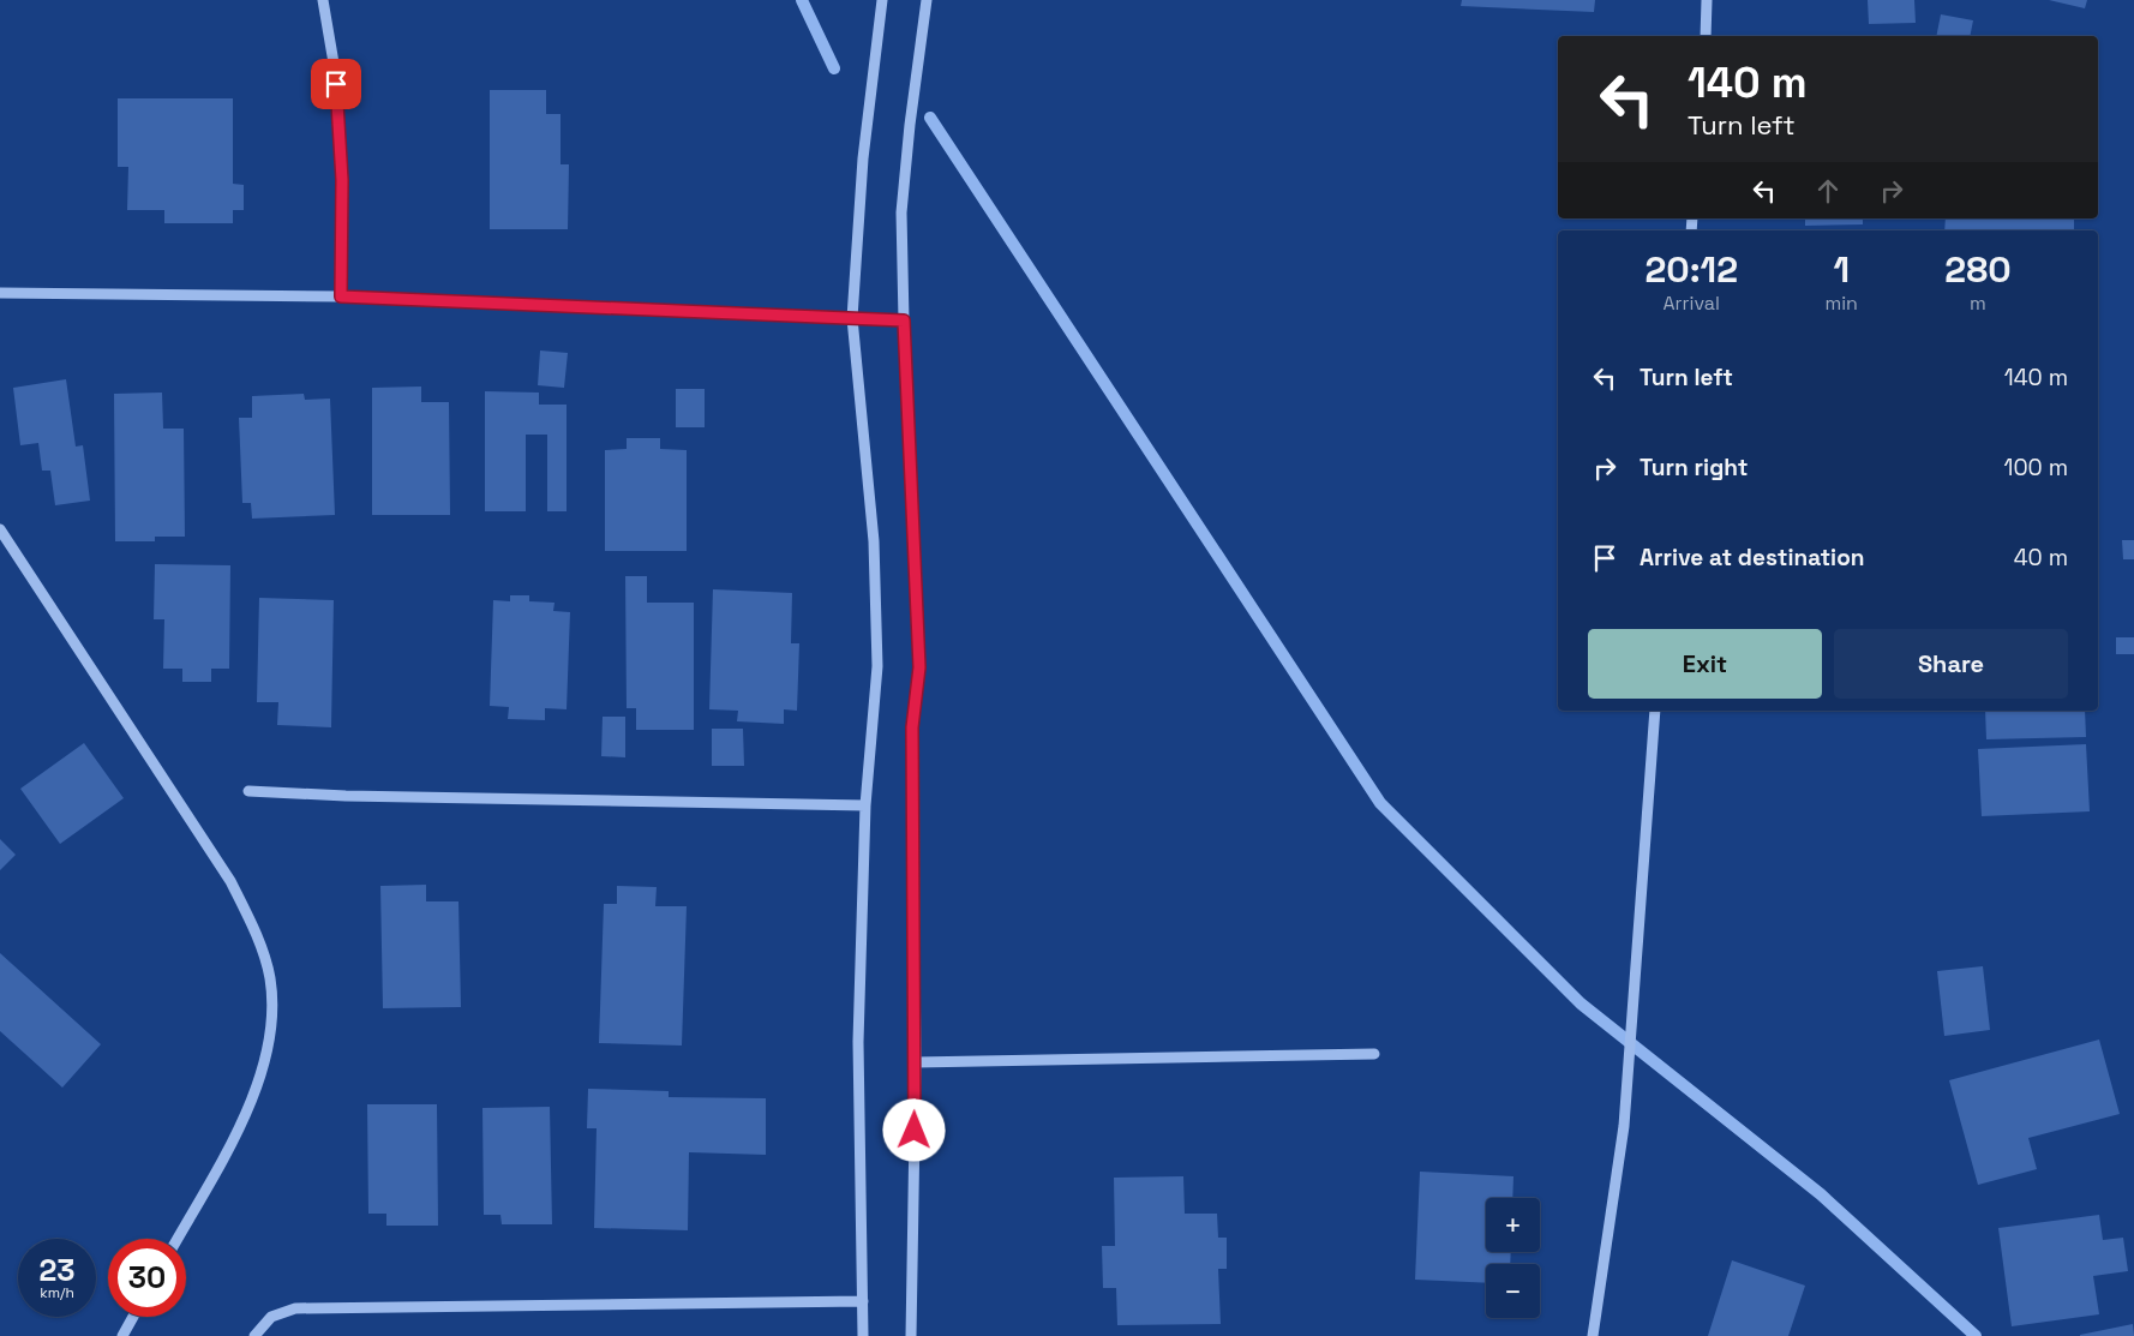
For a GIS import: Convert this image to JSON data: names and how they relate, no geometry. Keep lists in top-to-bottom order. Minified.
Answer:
{"page":{"turn":["140 m","Turn left"],"eta":["20:12","Arrival","1","min","280","m"],"list":[{"name":"Turn left","value":"140 m"},{"name":"Turn right","value":"100 m"},{"name":"Arrive at destination","value":"40 m"}],"buttons":["Exit","Share"],"map_buttons":["+","−"],"speed":"23 km/h","limit":"30"}}
